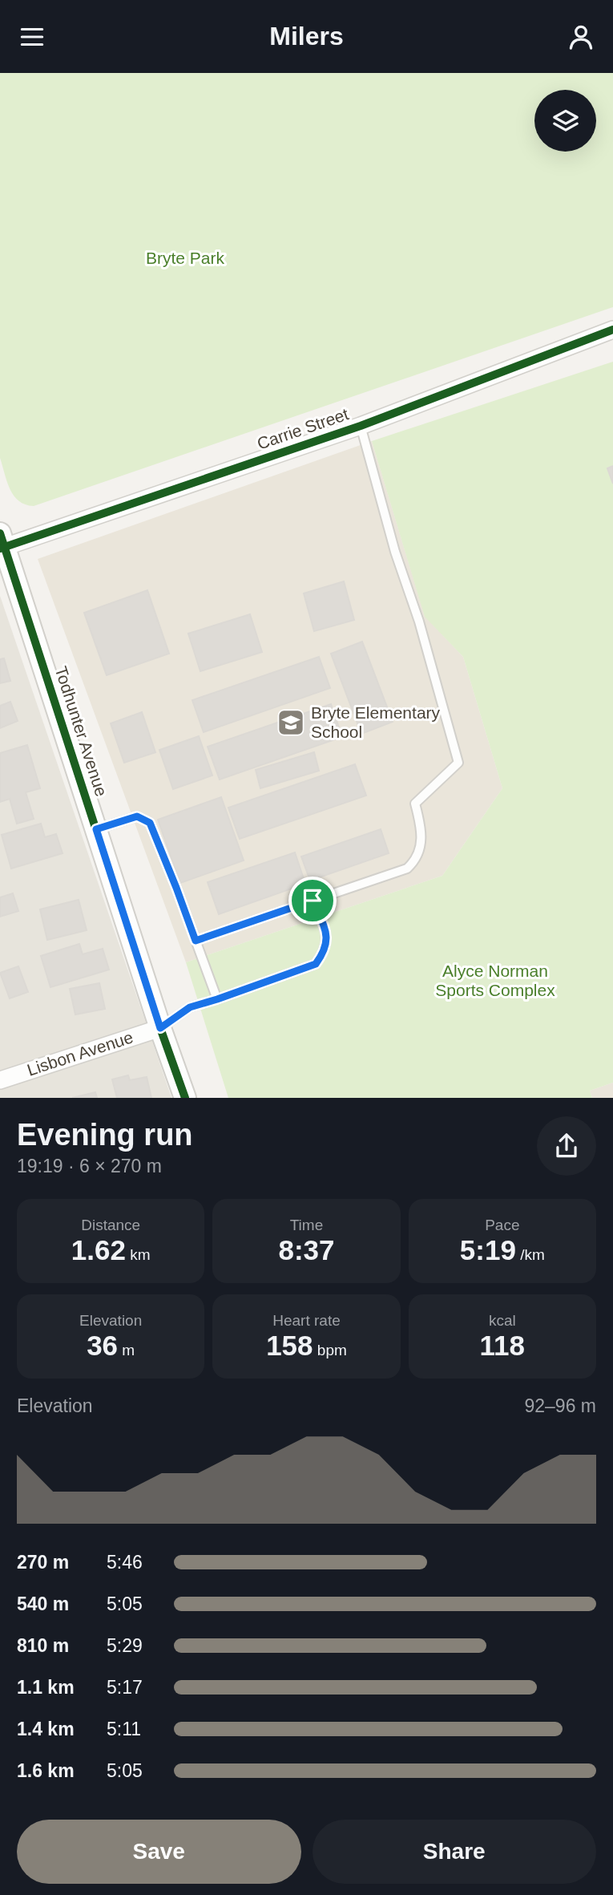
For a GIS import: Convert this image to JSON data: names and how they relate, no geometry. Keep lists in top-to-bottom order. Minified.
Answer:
{"streets":{"street":["Carrie Street","Todhunter Avenue","Lisbon Avenue"]},"crossings":[["Carrie Street","Todhunter Avenue"],["Todhunter Avenue","Lisbon Avenue"]],"parks":["Bryte Park","Alyce Norman Sports Complex"],"places":{"school or university":["Bryte Elementary School"]},"page":{"header":"Milers","heading":["Evening run","19:19 · 6 × 270 m"],"stats":[["Distance","1.62 km"],["Time","8:37"],["Pace","5:19 /km"],["Elevation","36 m"],["Heart rate","158 bpm"],["kcal","118"]],"chart":["Elevation","92–96 m"],"list":[{"name":"270 m","note":"5:46"},{"name":"540 m","note":"5:05"},{"name":"810 m","note":"5:29"},{"name":"1.1 km","note":"5:17"},{"name":"1.4 km","note":"5:11"},{"name":"1.6 km","note":"5:05"}],"buttons":["Save","Share"]}}
